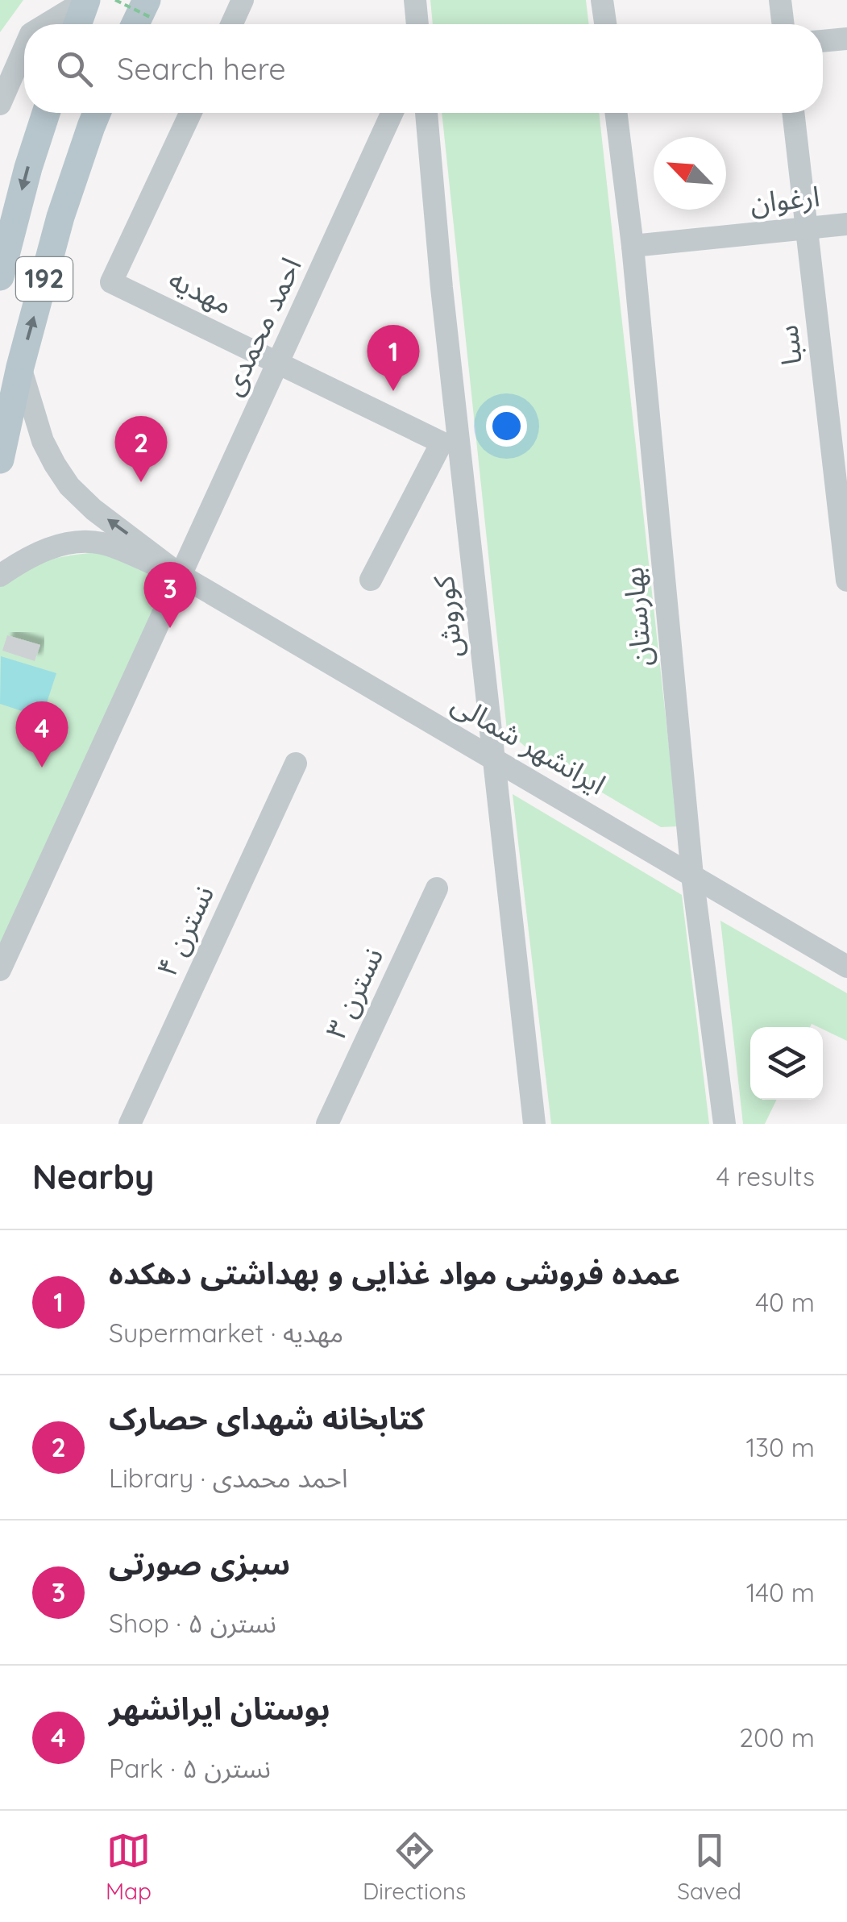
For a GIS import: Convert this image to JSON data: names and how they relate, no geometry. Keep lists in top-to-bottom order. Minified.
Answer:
{"streets":{"main road":["192"],"street":["ارغوان","مهدیه","احمد محمدی","سبا","کوروش","بهارستان","ایرانشهر شمالی","نسترن ۴","نسترن ۳"]},"crossings":[["ارغوان","سبا"],["ارغوان","بهارستان"],["مهدیه","احمد محمدی"],["احمد محمدی","ایرانشهر شمالی"],["کوروش","ایرانشهر شمالی"],["بهارستان","ایرانشهر شمالی"]],"north":"top left","page":{"search":"Search here","pins":["1","2","3","4"],"heading":["Nearby","4 results"],"list":[{"mark":"1","name":"عمده فروشی مواد غذایی و بهداشتی دهکده","note":"Supermarket · مهدیه","value":"40 m"},{"mark":"2","name":"کتابخانه شهدای حصارک","note":"Library · احمد محمدی","value":"130 m"},{"mark":"3","name":"سبزی صورتی","note":"Shop · نسترن ۵","value":"140 m"},{"mark":"4","name":"بوستان ایرانشهر","note":"Park · نسترن ۵","value":"200 m"}],"nav":["Map","Directions","Saved"]}}
